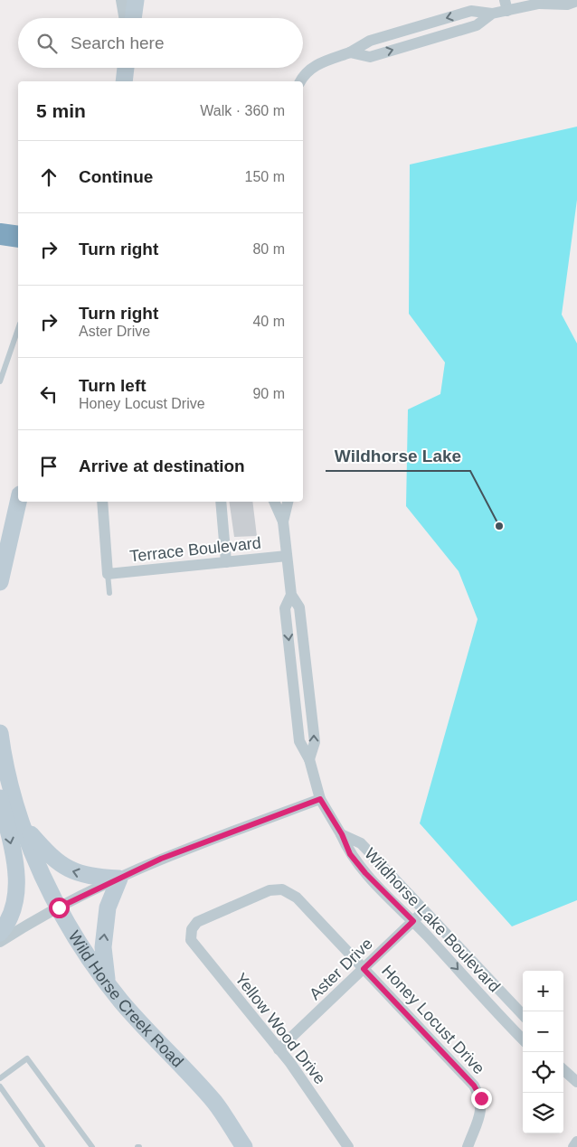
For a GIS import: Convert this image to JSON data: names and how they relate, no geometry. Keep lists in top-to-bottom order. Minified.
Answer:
{"streets":{"main road":["Wild Horse Creek Road"],"street":["Terrace Boulevard","Wildhorse Lake Boulevard","Aster Drive","Honey Locust Drive","Yellow Wood Drive"]},"crossings":[["Terrace Boulevard","Wildhorse Lake Boulevard"],["Wildhorse Lake Boulevard","Aster Drive"],["Aster Drive","Honey Locust Drive"],["Aster Drive","Yellow Wood Drive"],["Honey Locust Drive","Yellow Wood Drive"]],"places":["Wildhorse Lake"],"page":{"search":"Search here","heading":["5 min","Walk · 360 m"],"list":[["Continue","150 m"],["Turn right","80 m"],["Turn right","Aster Drive","40 m"],["Turn left","Honey Locust Drive","90 m"],"Arrive at destination"],"map_buttons":["+","−"]}}
